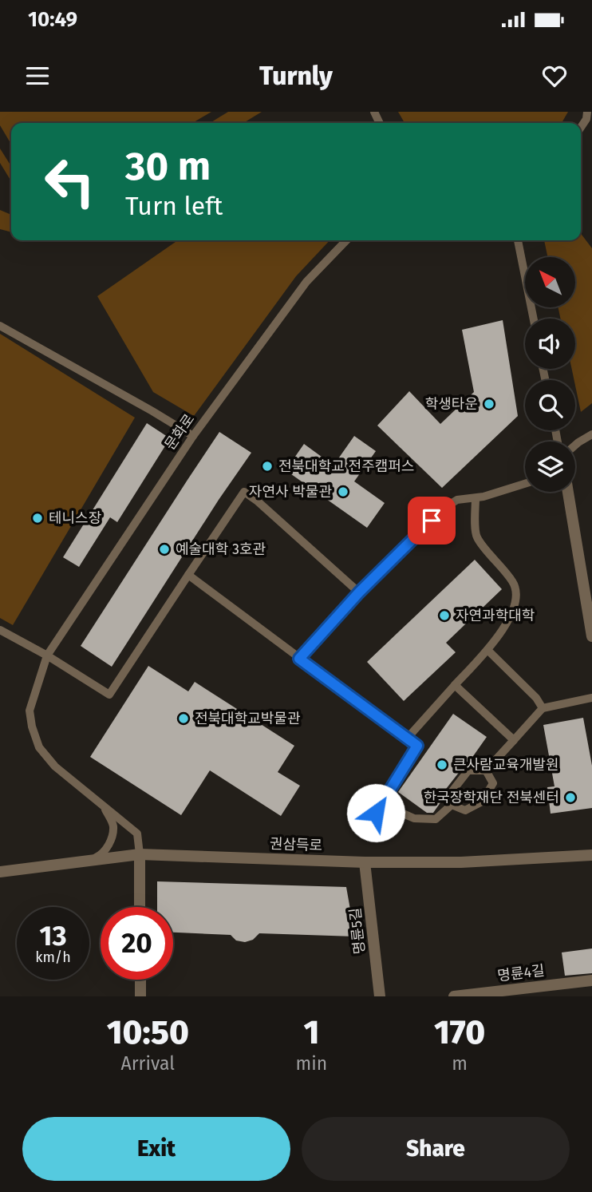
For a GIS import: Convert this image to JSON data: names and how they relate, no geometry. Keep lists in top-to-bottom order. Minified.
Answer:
{"streets":{"street":["권삼득로","명륜5길","명륜4길"],"lane":["문화로"]},"crossings":[["문화로","권삼득로"],["권삼득로","명륜5길"]],"places":["학생타운","전북대학교 전주캠퍼스","자연사 박물관","테니스장","예술대학 3호관","자연과학대학","전북대학교박물관","큰사람교육개발원","한국장학재단 전북센터"],"north":"top left","page":{"status":"10:49","header":"Turnly","turn":["30 m","Turn left"],"speed":"13 km/h","limit":"20","eta":["10:50","Arrival","1","min","170","m"],"buttons":["Exit","Share"]}}
